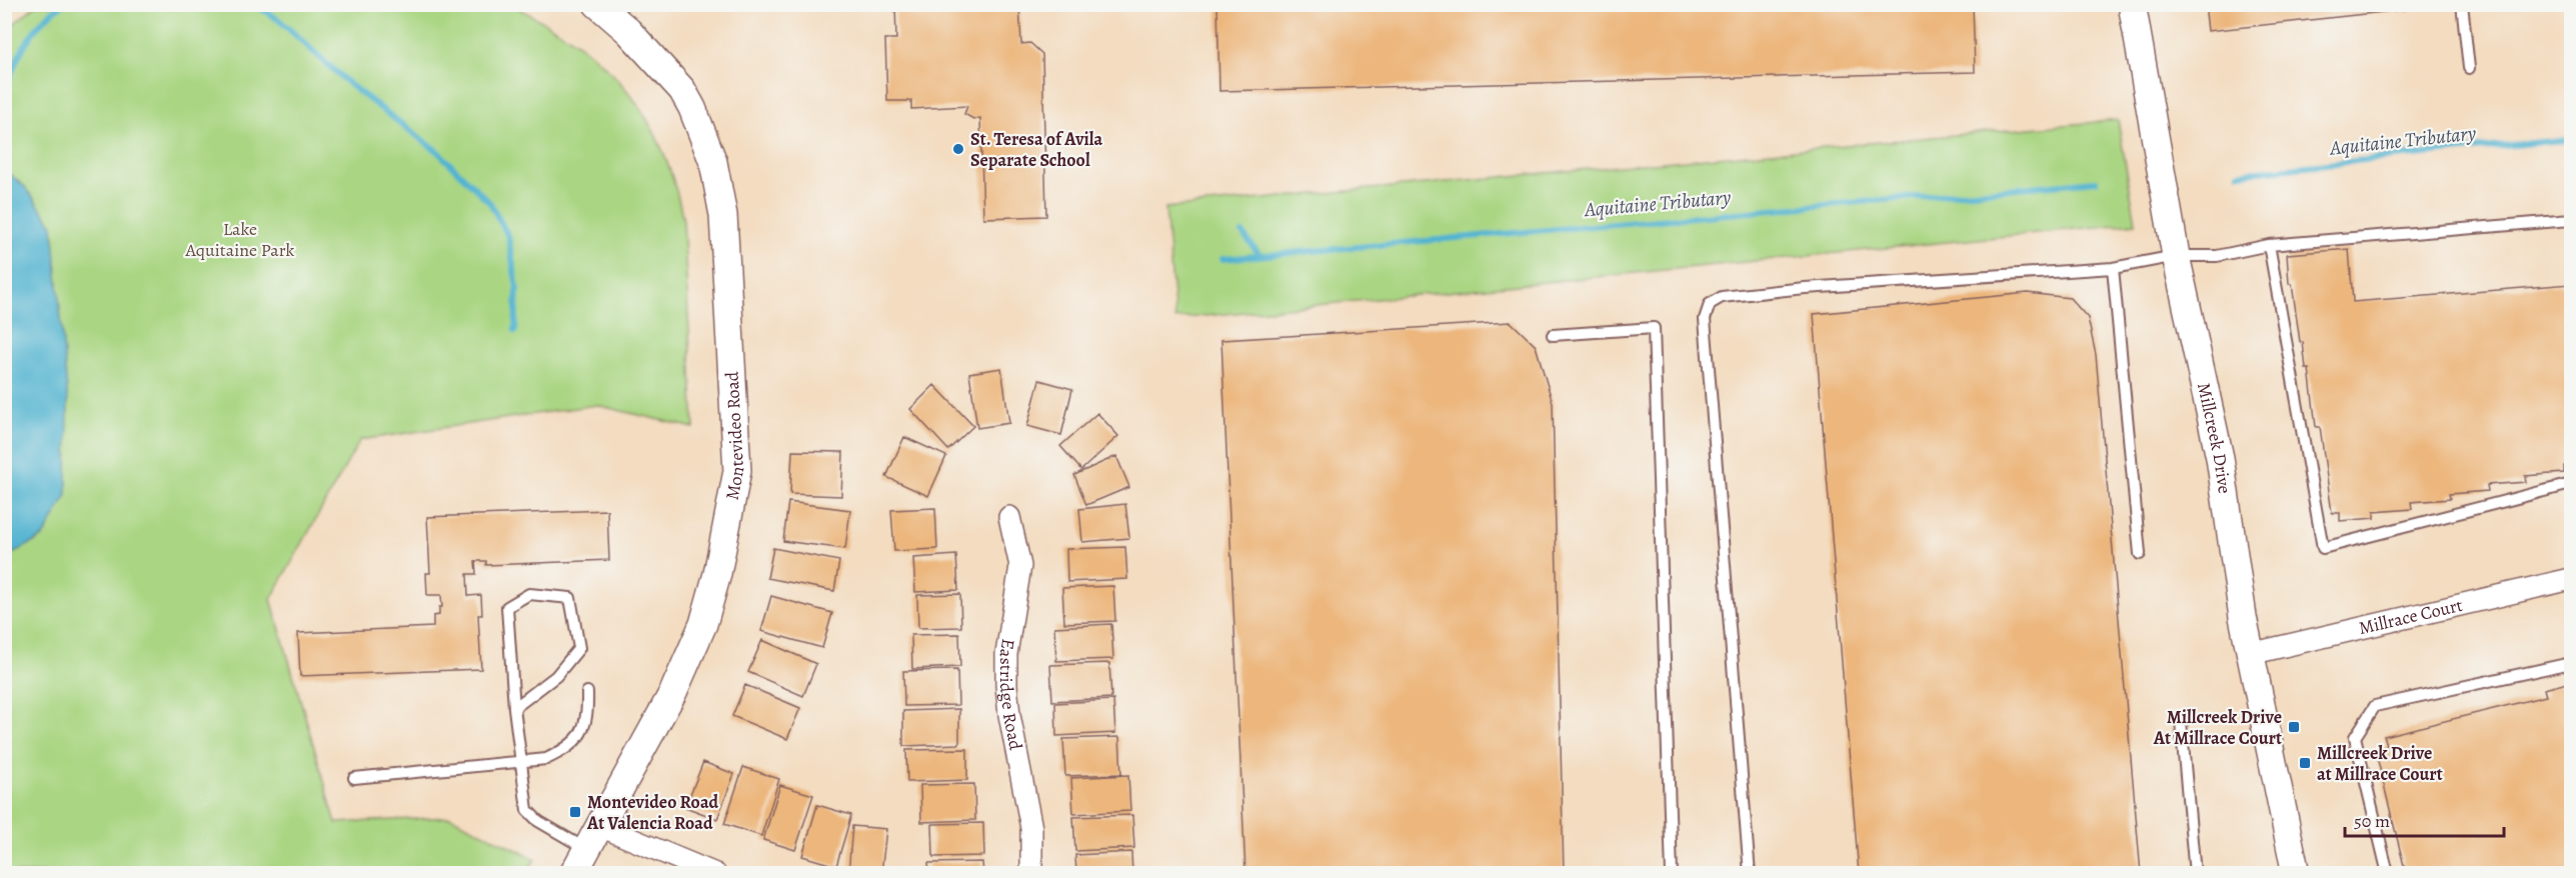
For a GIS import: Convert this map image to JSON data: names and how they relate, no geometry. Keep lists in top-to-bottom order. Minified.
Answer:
{"streets":{"street":["Montevideo Road","Millcreek Drive","Millrace Court","Eastridge Road"]},"crossings":[["Millcreek Drive","Millrace Court"]],"water":["Aquitaine Tributary"],"parks":["Lake Aquitaine Park"],"places":{"other":["St. Teresa of Avila Separate School"],"transit":["Millcreek Drive At Millrace Court","Millcreek Drive at Millrace Court","Montevideo Road At Valencia Road"]},"scale_bar":"50 m"}
